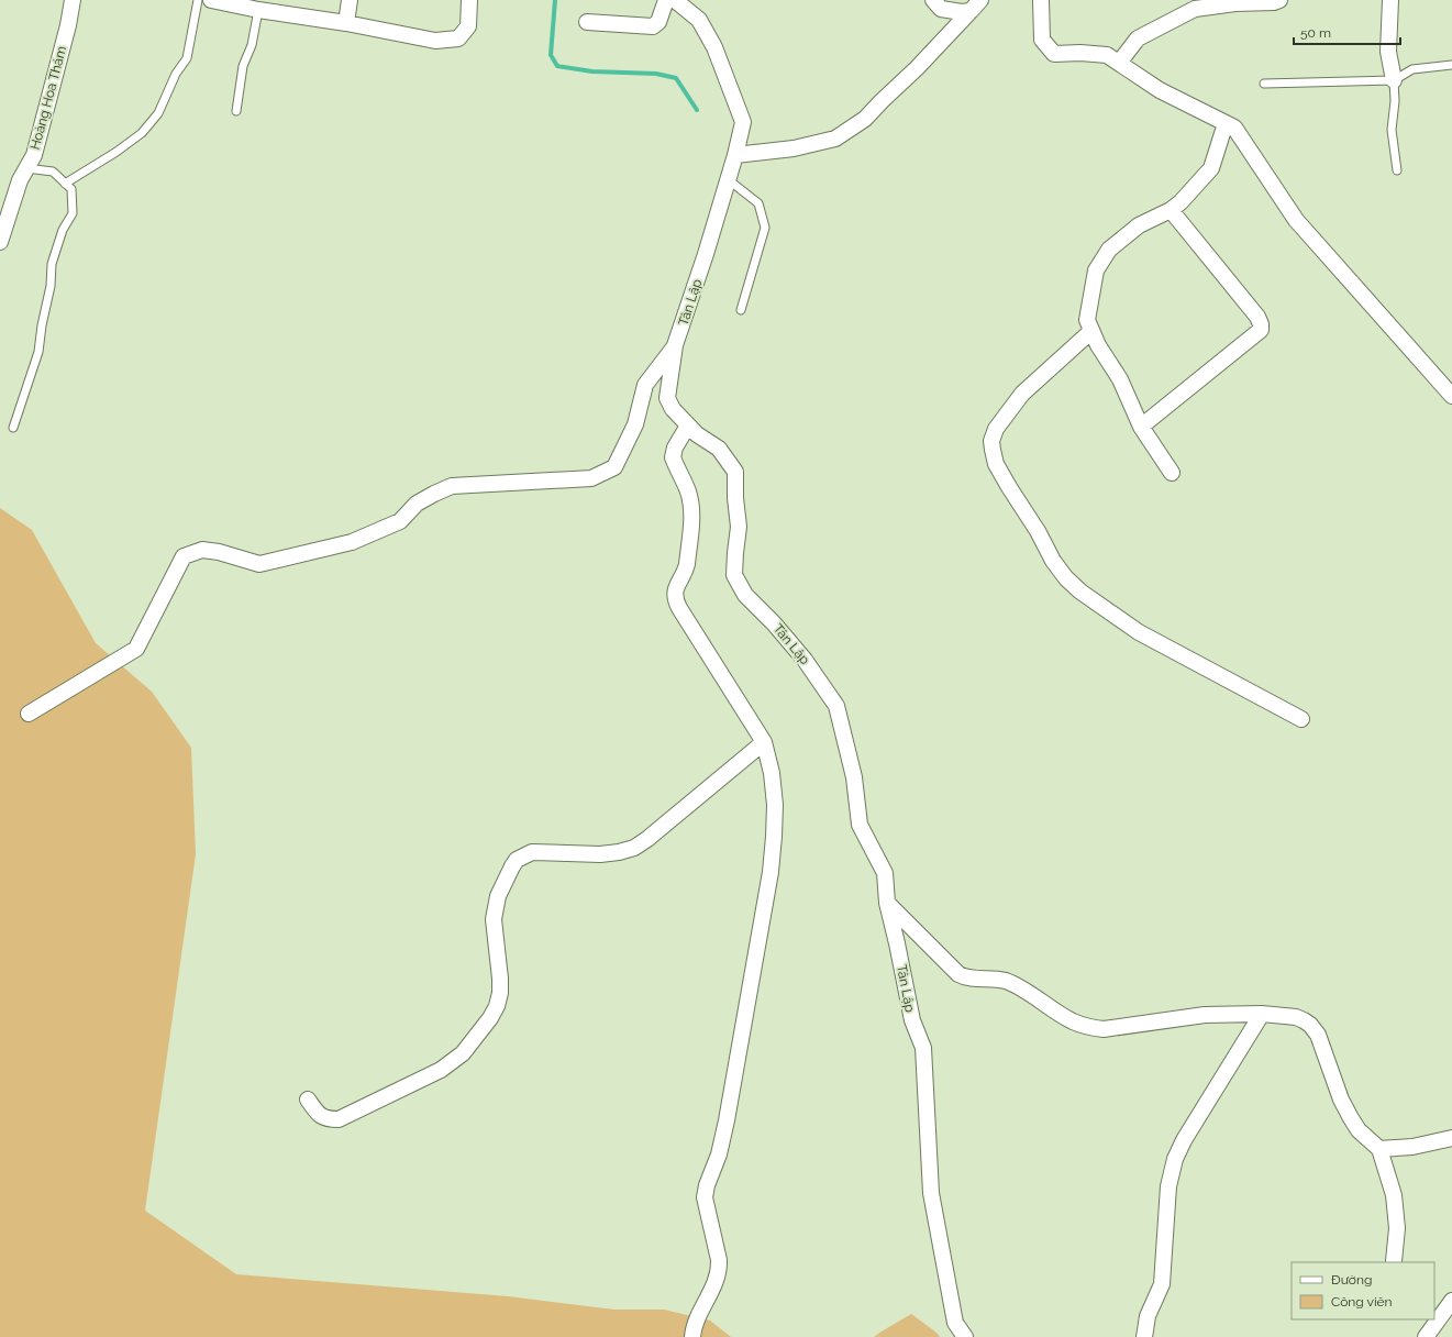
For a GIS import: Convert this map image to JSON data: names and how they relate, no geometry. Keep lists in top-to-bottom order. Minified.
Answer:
{"streets":{"street":["Hoàng Hoa Thám","Tân Lập"]},"legend":["Đường","Công viên"],"scale_bar":"50 m"}
